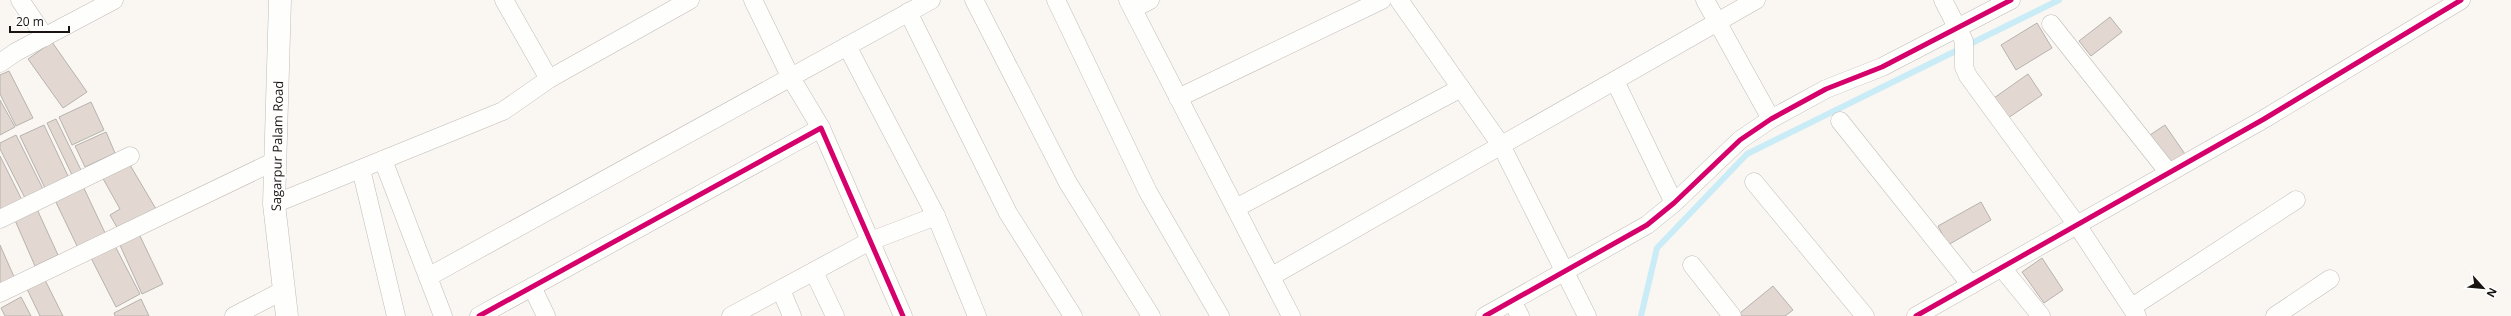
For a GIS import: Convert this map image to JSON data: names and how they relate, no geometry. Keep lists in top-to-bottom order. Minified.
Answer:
{"streets":{"street":["Sagarpur Palam Road"]},"scale_bar":"20 m","north":"bottom right"}
